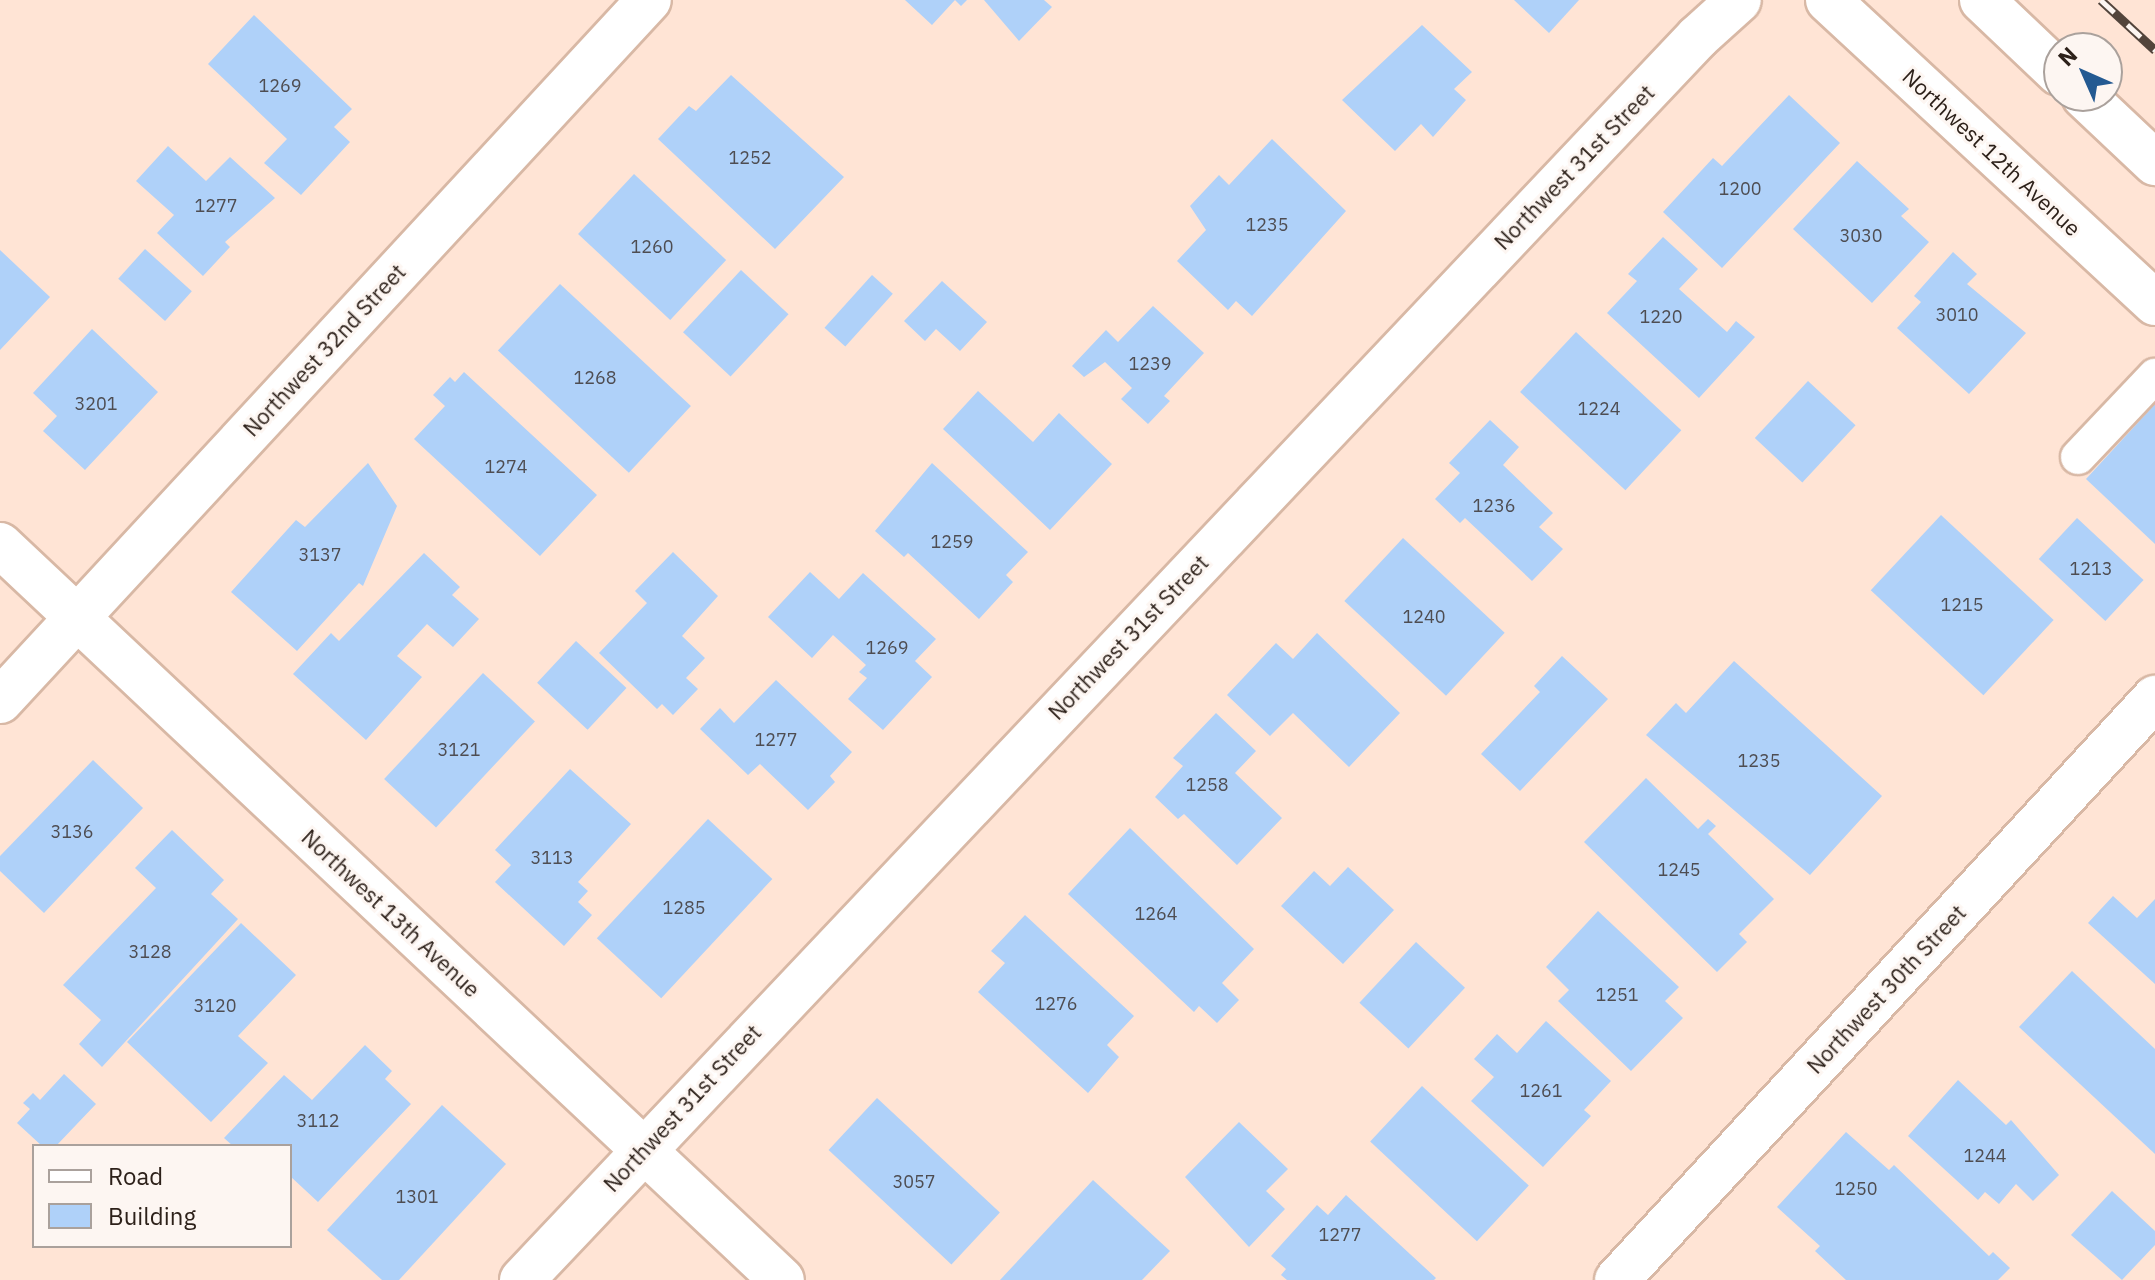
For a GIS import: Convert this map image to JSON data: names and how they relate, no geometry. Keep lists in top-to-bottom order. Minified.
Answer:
{"streets":{"street":["Northwest 12th Avenue","Northwest 31st Street","Northwest 32nd Street","Northwest 13th Avenue","Northwest 30th Street"]},"crossings":[["Northwest 31st Street","Northwest 13th Avenue"],["Northwest 32nd Street","Northwest 13th Avenue"]],"house_numbers":["1269","1252","1200","1277","1235","3030","1260","3010","1220","1239","1268","3201","1224","1274","1236","1259","3137","1213","1215","1240","1269","1277","3121","1235","1258","3136","3113","1245","1285","1264","3128","1251","1276","3120","1261","3112","1244","3057","1250","1301","1277"],"legend":["Road","Building"],"north":"top left"}
